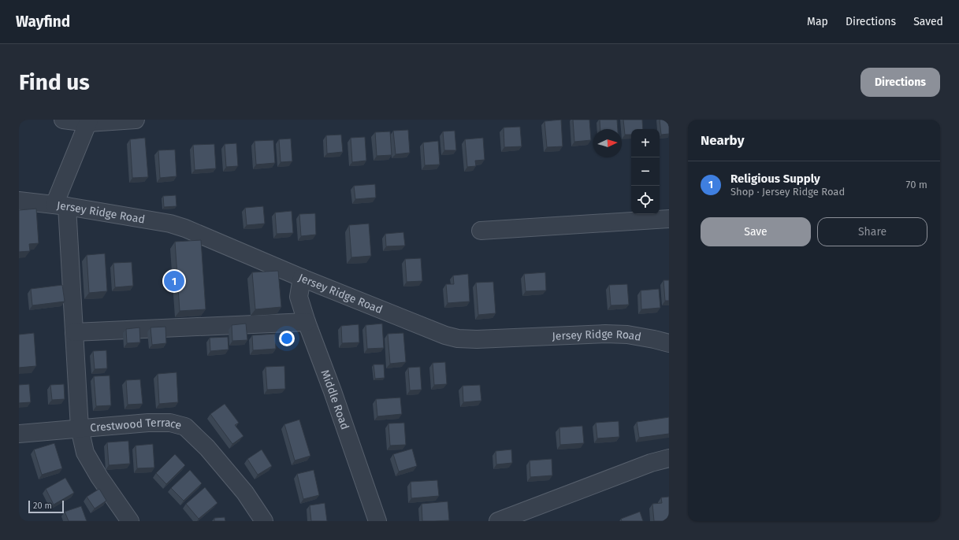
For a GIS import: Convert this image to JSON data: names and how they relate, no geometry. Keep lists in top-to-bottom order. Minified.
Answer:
{"streets":{"street":["Jersey Ridge Road","Middle Road","Crestwood Terrace"]},"crossings":[["Jersey Ridge Road","Middle Road"]],"scale_bar":"20 m","north":"right","page":{"header":"Wayfind","nav":["Map","Directions","Saved"],"buttons":["Directions",["Save","Share"]],"title":"Find us","heading":"Nearby","map_buttons":["+","−"],"list":[{"mark":"1","name":"Religious Supply","note":"Shop · Jersey Ridge Road","value":"70 m"}],"pins":"1","scale":"20 m"}}
